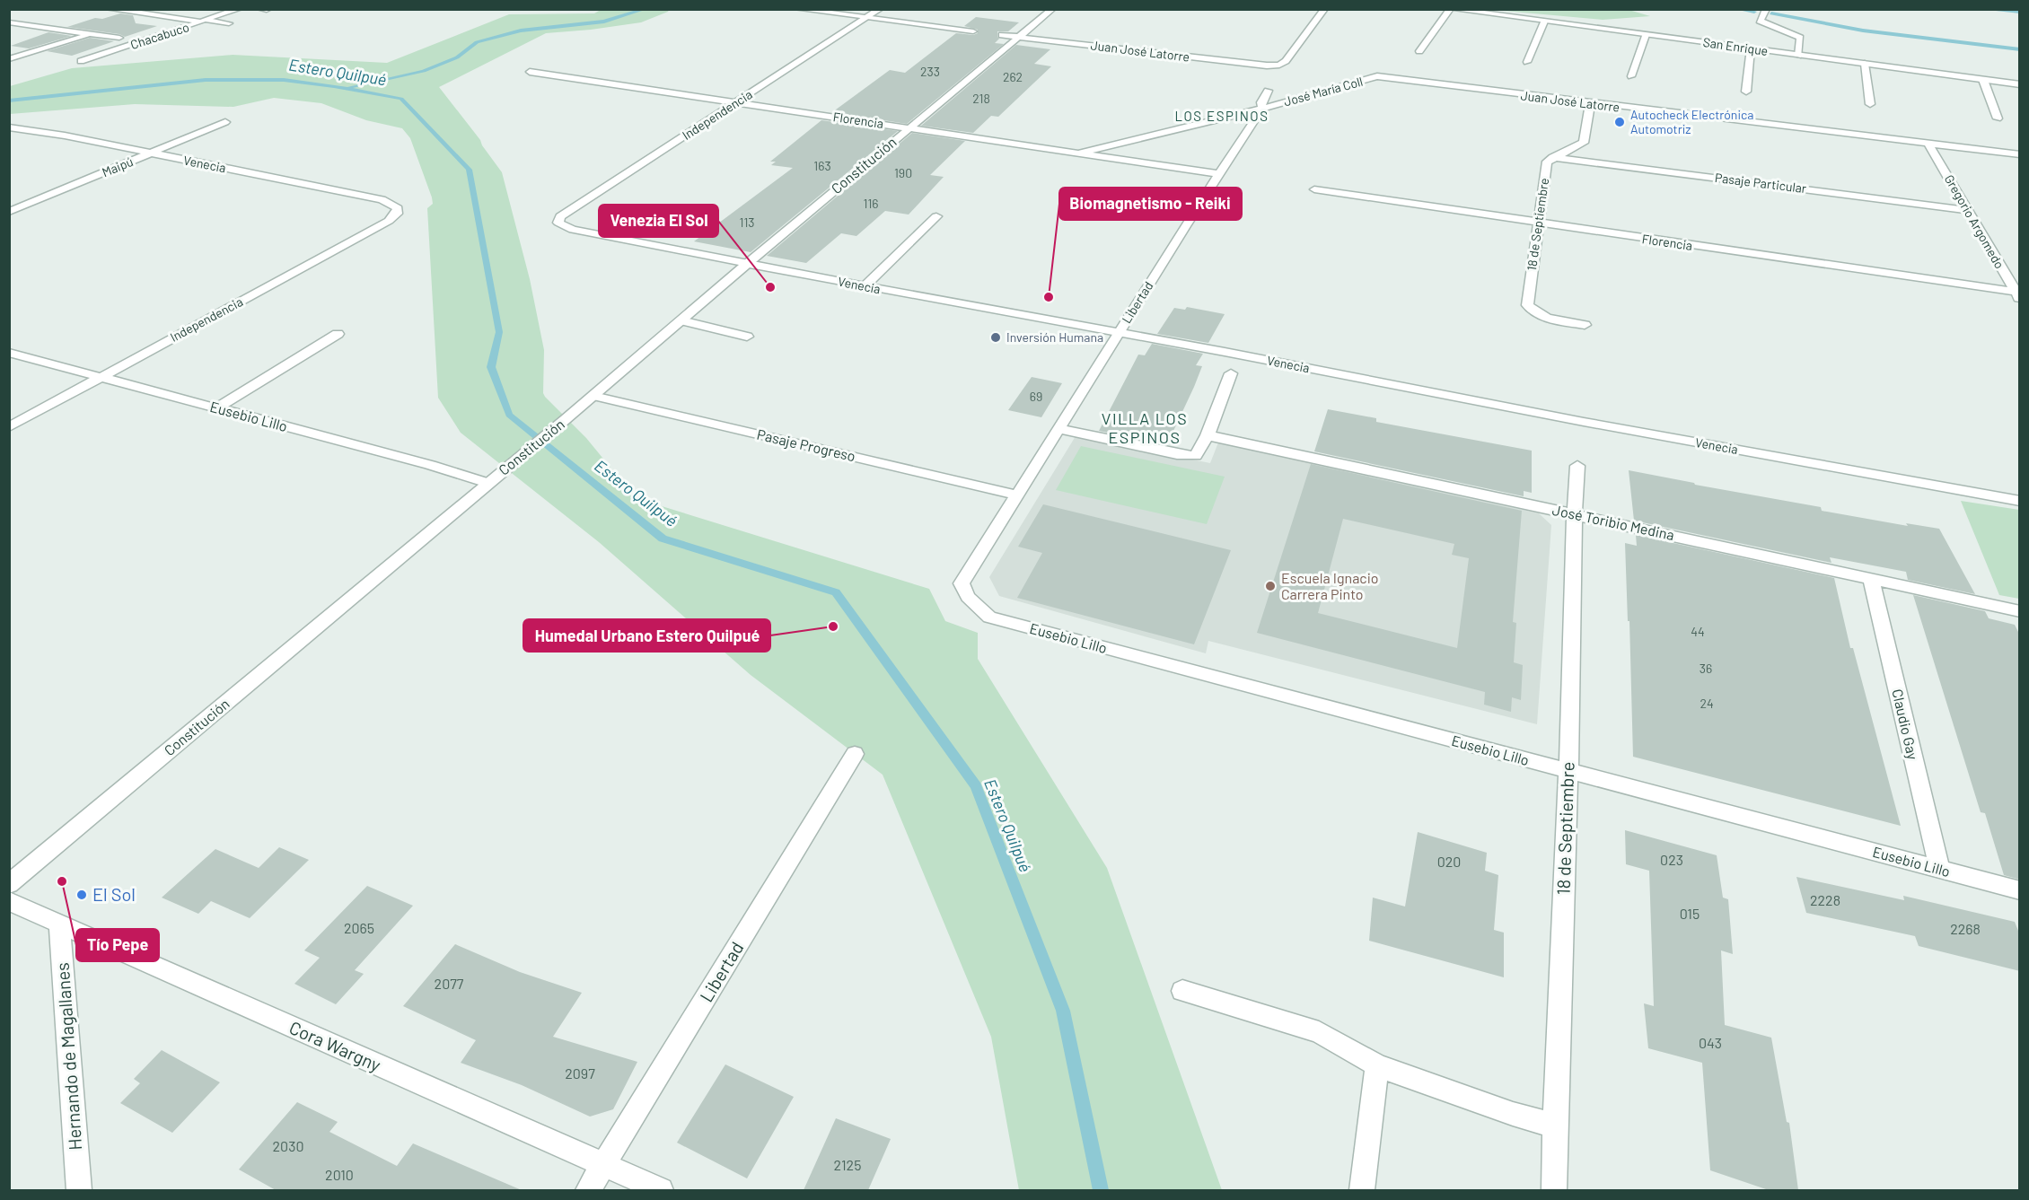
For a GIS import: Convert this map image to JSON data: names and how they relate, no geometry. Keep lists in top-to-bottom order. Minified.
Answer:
{"streets":{"street":["Chacabuco","San Enrique","Juan José Latorre","José María Coll","Independencia","Florencia","Venecia","Constitución","Maipú","Pasaje Particular","Gregorio Argomedo","18 de Septiembre","Libertad","Eusebio Lillo","Pasaje Progreso","José Toribio Medina","Claudio Gay","Cora Wargny","Hernando de Magallanes"]},"crossings":[["Juan José Latorre","José María Coll"],["Juan José Latorre","Constitución"],["Juan José Latorre","Gregorio Argomedo"],["José María Coll","Florencia"],["José María Coll","Libertad"],["Independencia","Florencia"],["Independencia","Venecia"],["Independencia","Eusebio Lillo"],["Florencia","Constitución"],["Florencia","Gregorio Argomedo"],["Florencia","18 de Septiembre"],["Florencia","Libertad"],["Venecia","Constitución"],["Venecia","Maipú"],["Venecia","Libertad"],["Constitución","Eusebio Lillo"],["Constitución","Pasaje Progreso"],["Pasaje Particular","Gregorio Argomedo"],["Pasaje Particular","18 de Septiembre"],["18 de Septiembre","Eusebio Lillo"],["18 de Septiembre","José Toribio Medina"],["Libertad","Eusebio Lillo"],["Libertad","Pasaje Progreso"],["Libertad","Cora Wargny"],["Eusebio Lillo","Claudio Gay"],["José Toribio Medina","Claudio Gay"],["Cora Wargny","Hernando de Magallanes"]],"districts":["LOS ESPINOS","VILLA LOS ESPINOS"],"water":["Estero Quilpué"],"places":["Autocheck Electrónica Automotriz","Venezia El Sol","Biomagnetismo - Reiki","Inversión Humana","Escuela Ignacio Carrera Pinto","Humedal Urbano Estero Quilpué","Tío Pepe","El Sol"],"house_numbers":["233","262","218","163","190","116","113","69","44","36","24","023","020","2228","015","2065","2268","2077","043","2097","2030","2125","2010"]}
